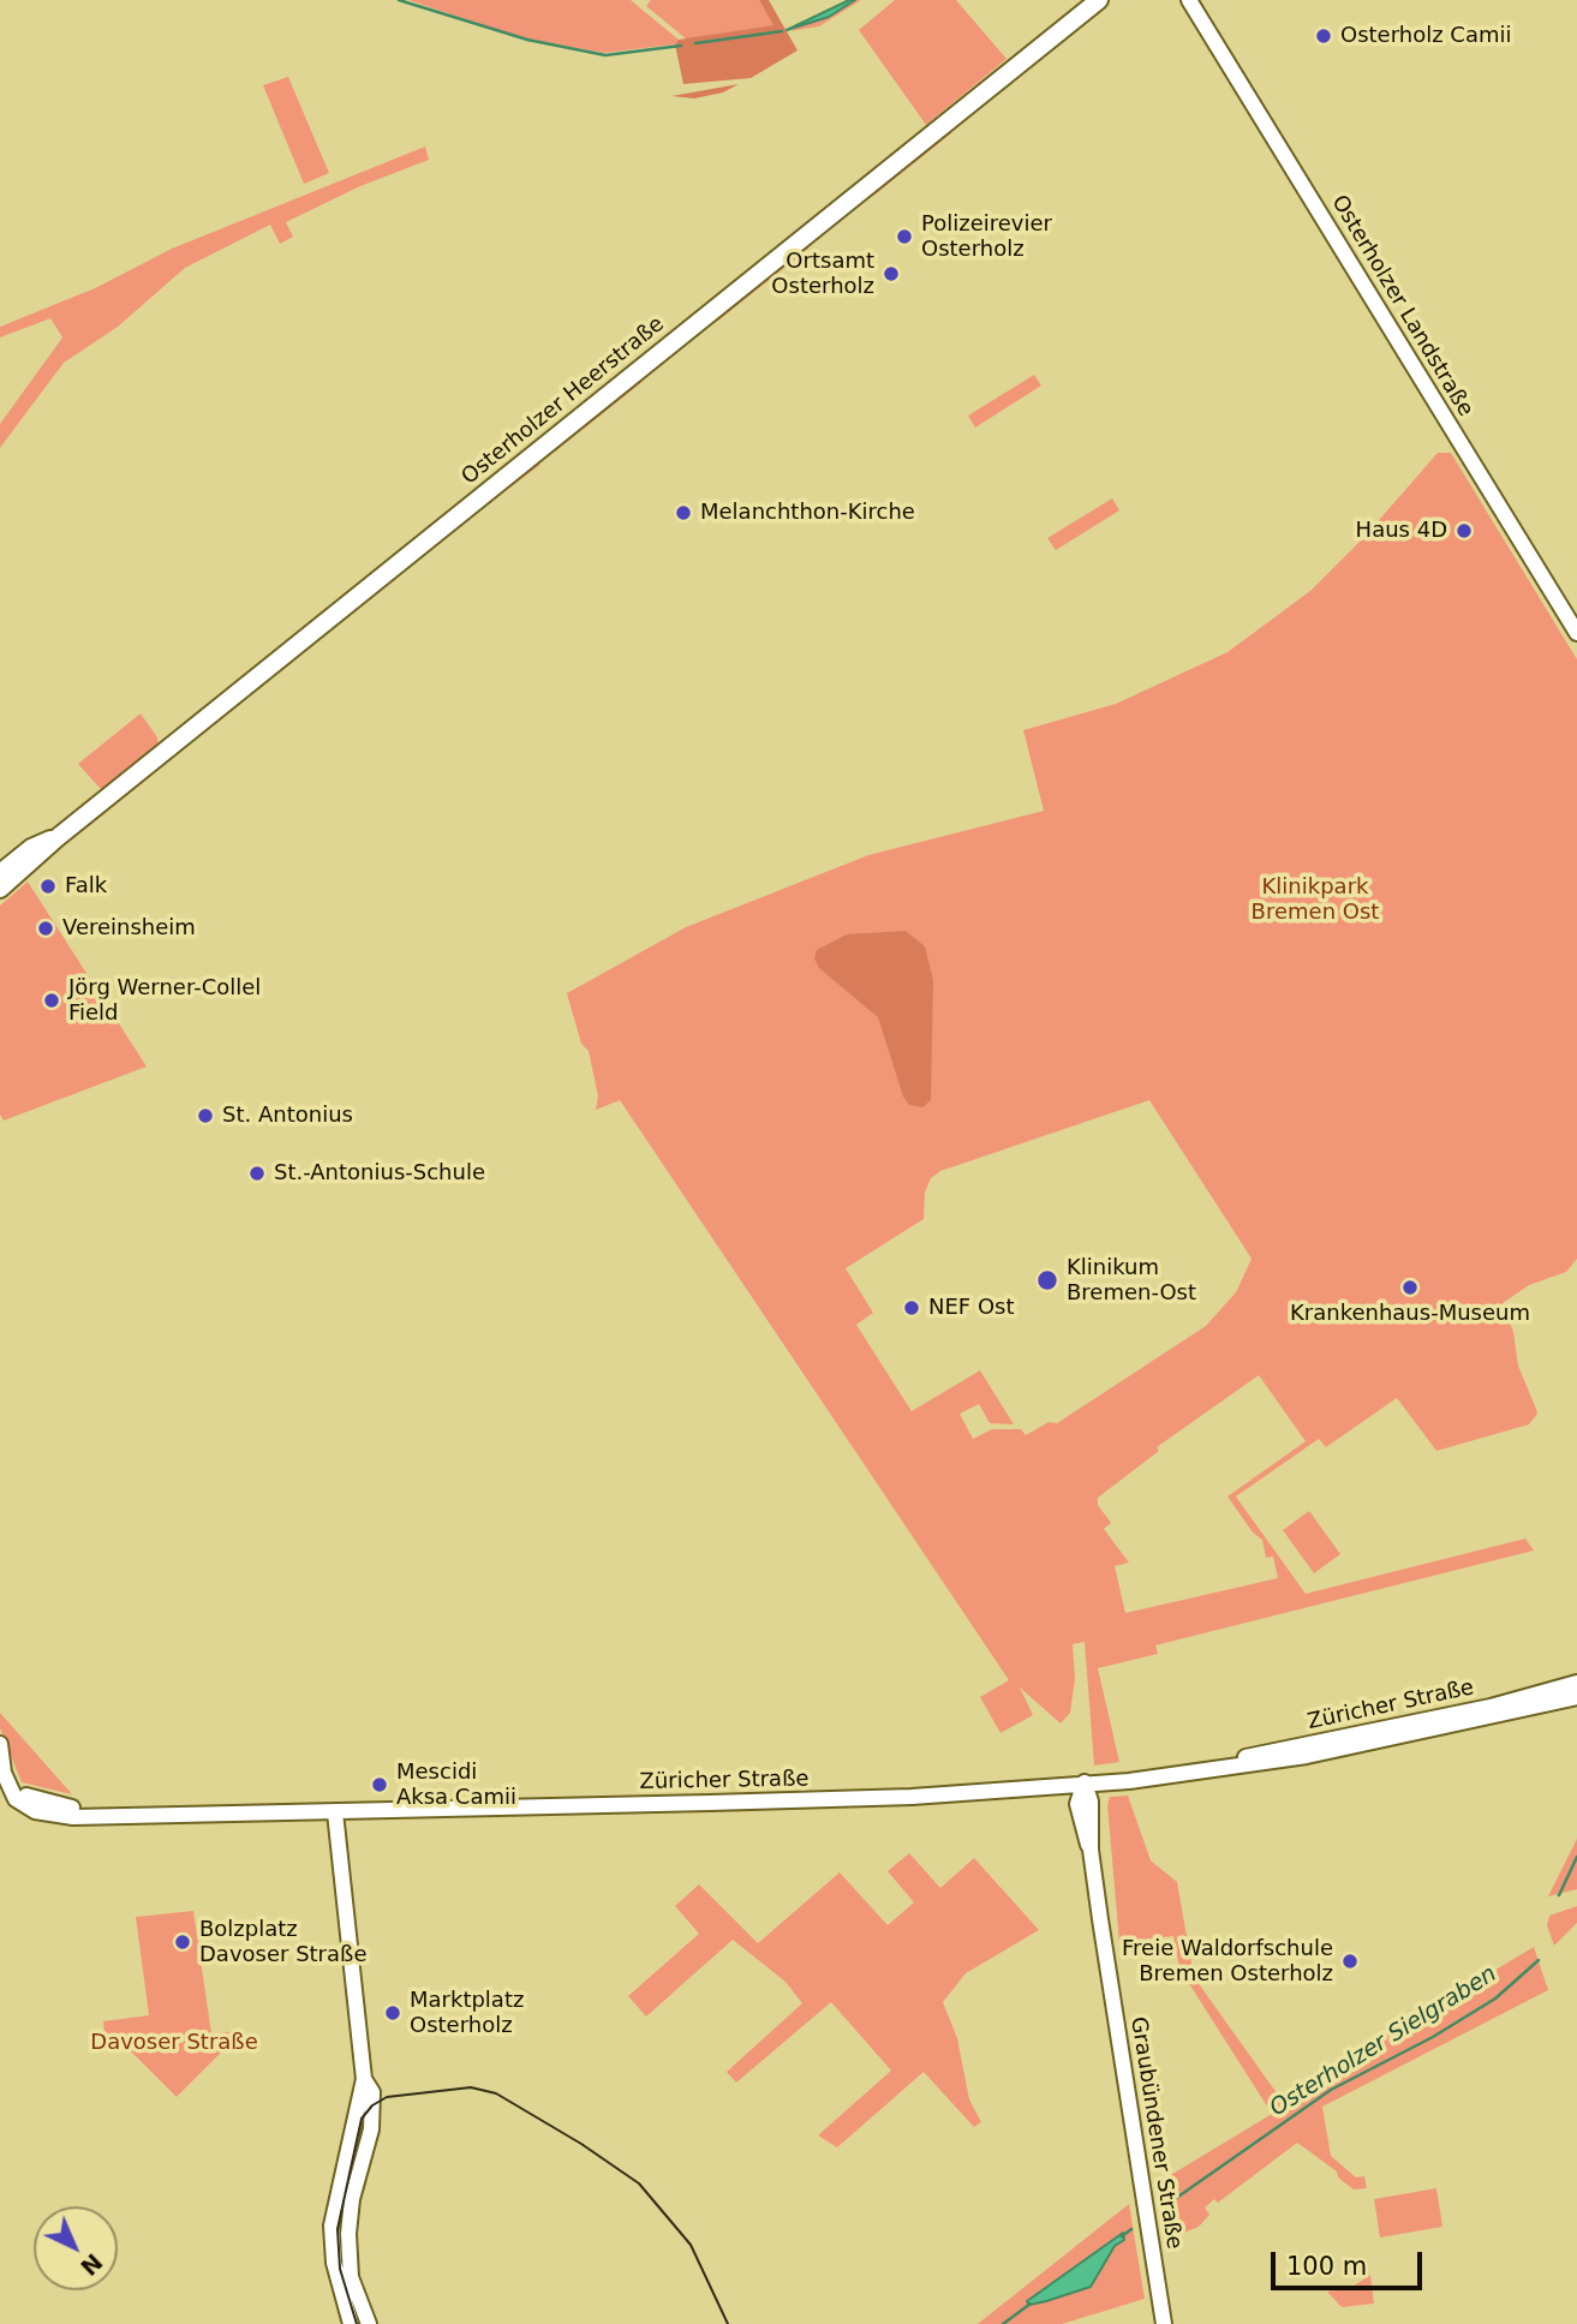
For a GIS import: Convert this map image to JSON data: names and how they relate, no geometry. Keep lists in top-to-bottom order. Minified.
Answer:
{"streets":{"main road":["Osterholzer Landstraße","Osterholzer Heerstraße","Züricher Straße","Graubündener Straße"]},"crossings":[["Züricher Straße","Graubündener Straße"]],"water":["Osterholzer Sielgraben"],"parks":["Klinikpark Bremen Ost","Davoser Straße"],"places":["Osterholz Camii","Polizeirevier Osterholz","Ortsamt Osterholz","Melanchthon-Kirche","Haus 4D","Falk","Vereinsheim","Jörg Werner-Collel Field","St. Antonius","St.-Antonius-Schule","Klinikum Bremen-Ost","Krankenhaus-Museum","NEF Ost","Mescidi Aksa Camii","Bolzplatz Davoser Straße","Freie Waldorfschule Bremen Osterholz","Marktplatz Osterholz"],"scale_bar":"100 m","north":"bottom right"}
